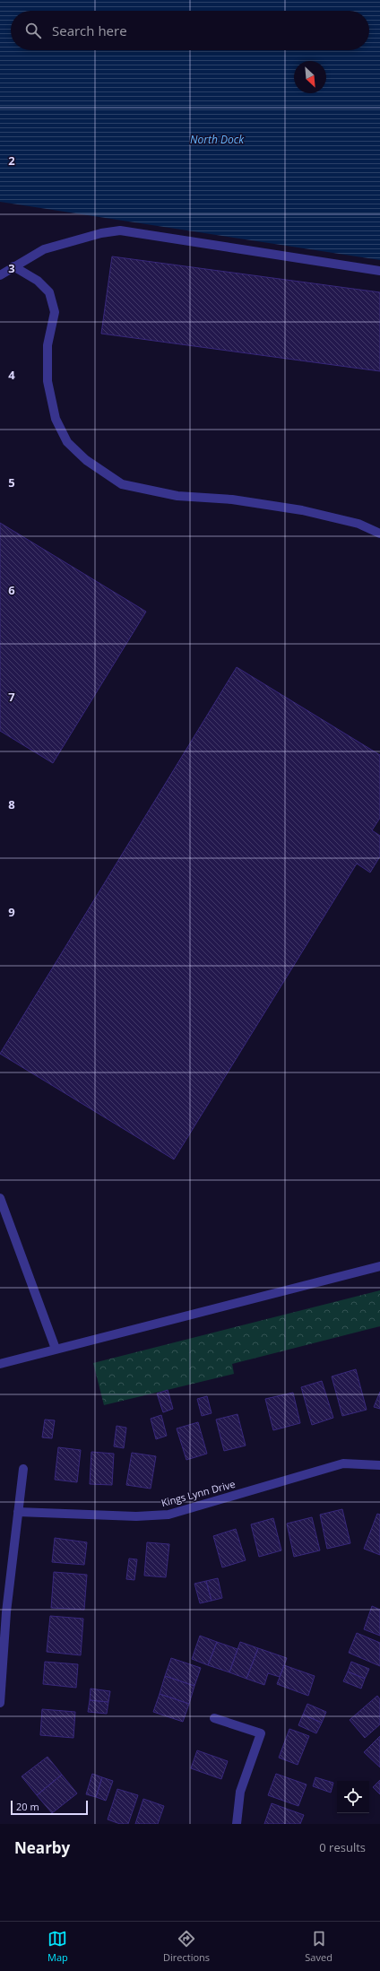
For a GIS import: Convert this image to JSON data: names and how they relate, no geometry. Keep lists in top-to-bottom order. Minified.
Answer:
{"streets":{"street":["Kings Lynn Drive"]},"water":["North Dock"],"scale_bar":"20 m","north":"bottom right","page":{"search":"Search here","scale":"20 m","heading":["Nearby","0 results"],"nav":["Map","Directions","Saved"]},"grid":{"rows":["2","3","4","5","6","7","8","9"]}}
